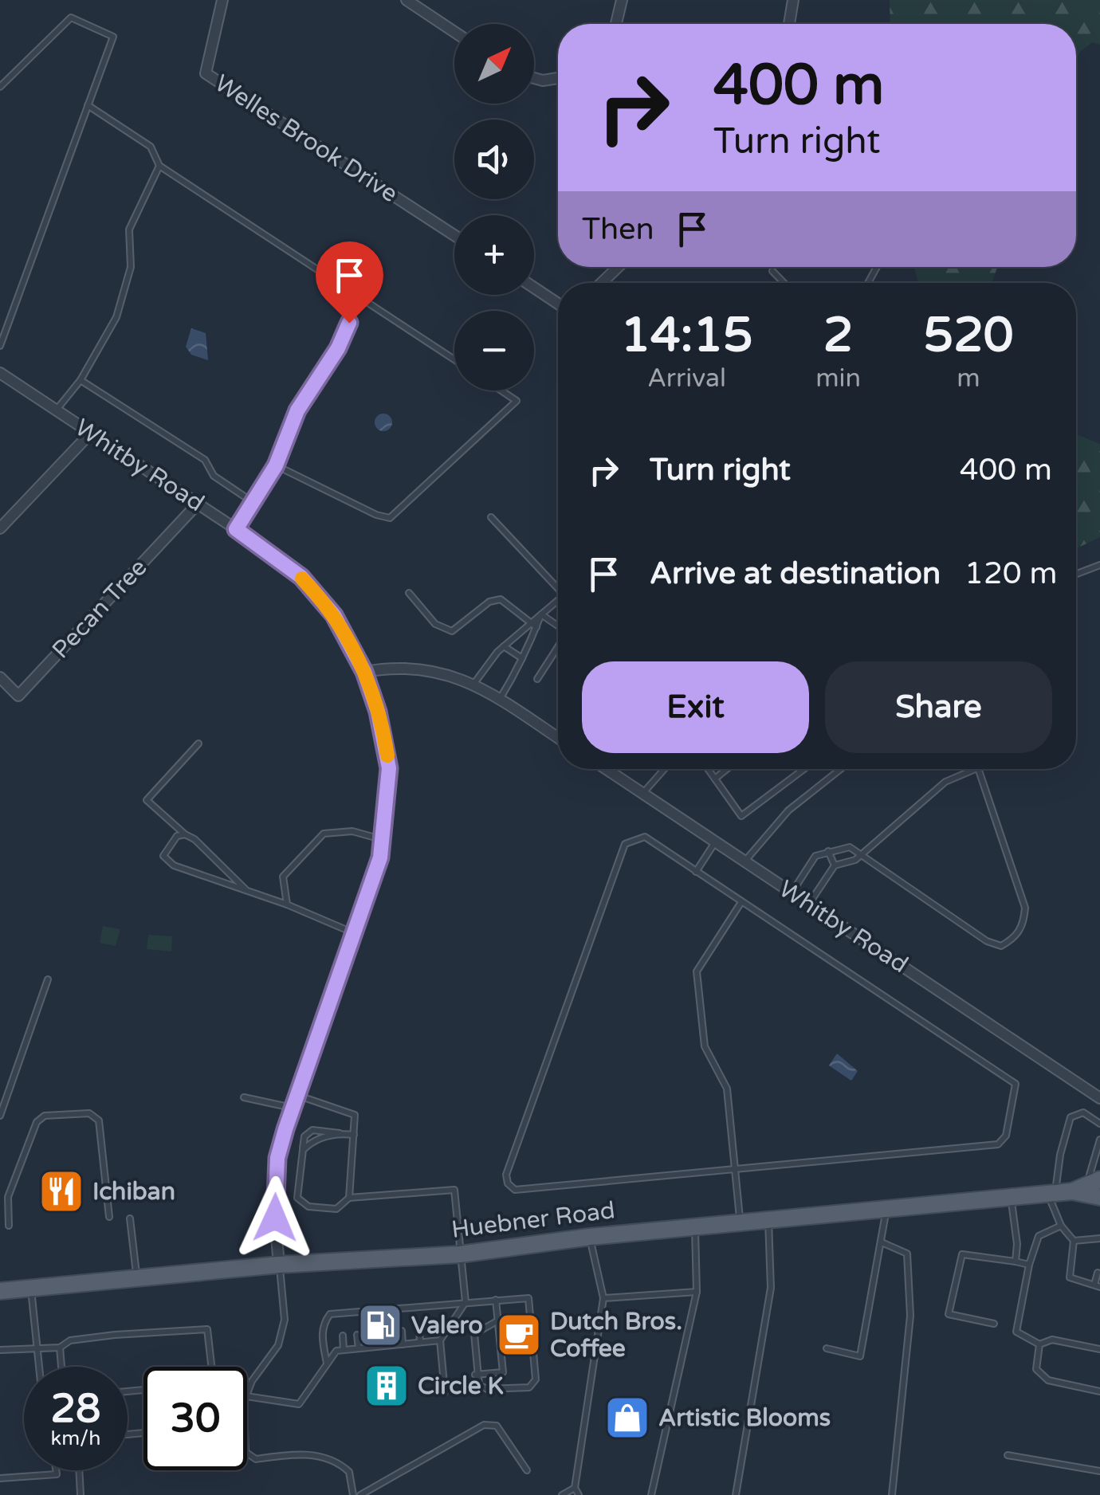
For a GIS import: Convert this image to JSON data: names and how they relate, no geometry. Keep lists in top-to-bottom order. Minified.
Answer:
{"streets":{"main road":["Huebner Road"],"street":["Welles Brook Drive","Whitby Road","Pecan Tree"]},"crossings":[["Whitby Road","Pecan Tree"],["Whitby Road","Huebner Road"]],"places":{"restaurant":["Ichiban"],"fuel station":["Valero"],"cafe":["Dutch Bros. Coffee"],"building":["Circle K"],"shop":["Artistic Blooms"]},"north":"top right","page":{"map_buttons":["+","−"],"turn":["400 m","Turn right"],"then":"Then","eta":["14:15","Arrival","2","min","520","m"],"list":[{"name":"Turn right","value":"400 m"},{"name":"Arrive at destination","value":"120 m"}],"buttons":["Exit","Share"],"speed":"28 km/h","limit":"30"}}
